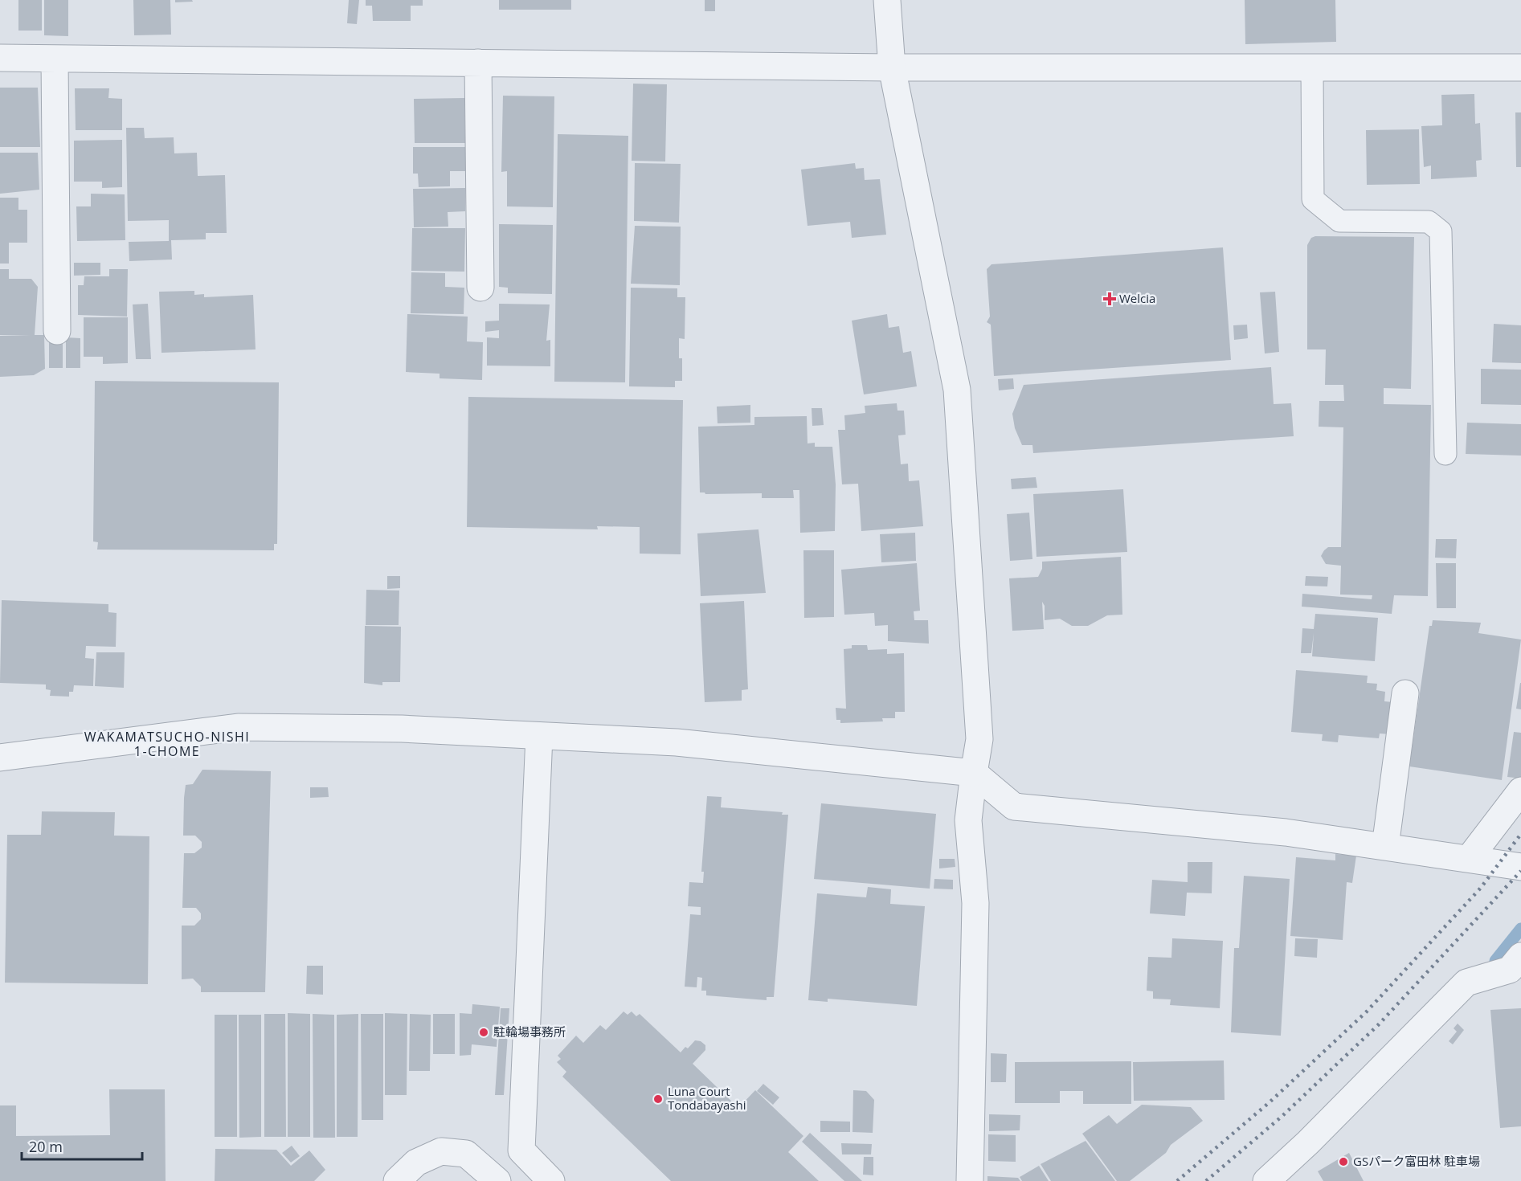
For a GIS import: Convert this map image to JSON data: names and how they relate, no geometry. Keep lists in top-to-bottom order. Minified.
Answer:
{"districts":["WAKAMATSUCHO-NISHI 1-CHOME"],"places":{"health":["Welcia"],"other":["駐輪場事務所","Luna Court Tondabayashi","GSパーク富田林 駐車場"]},"scale_bar":"20 m"}
